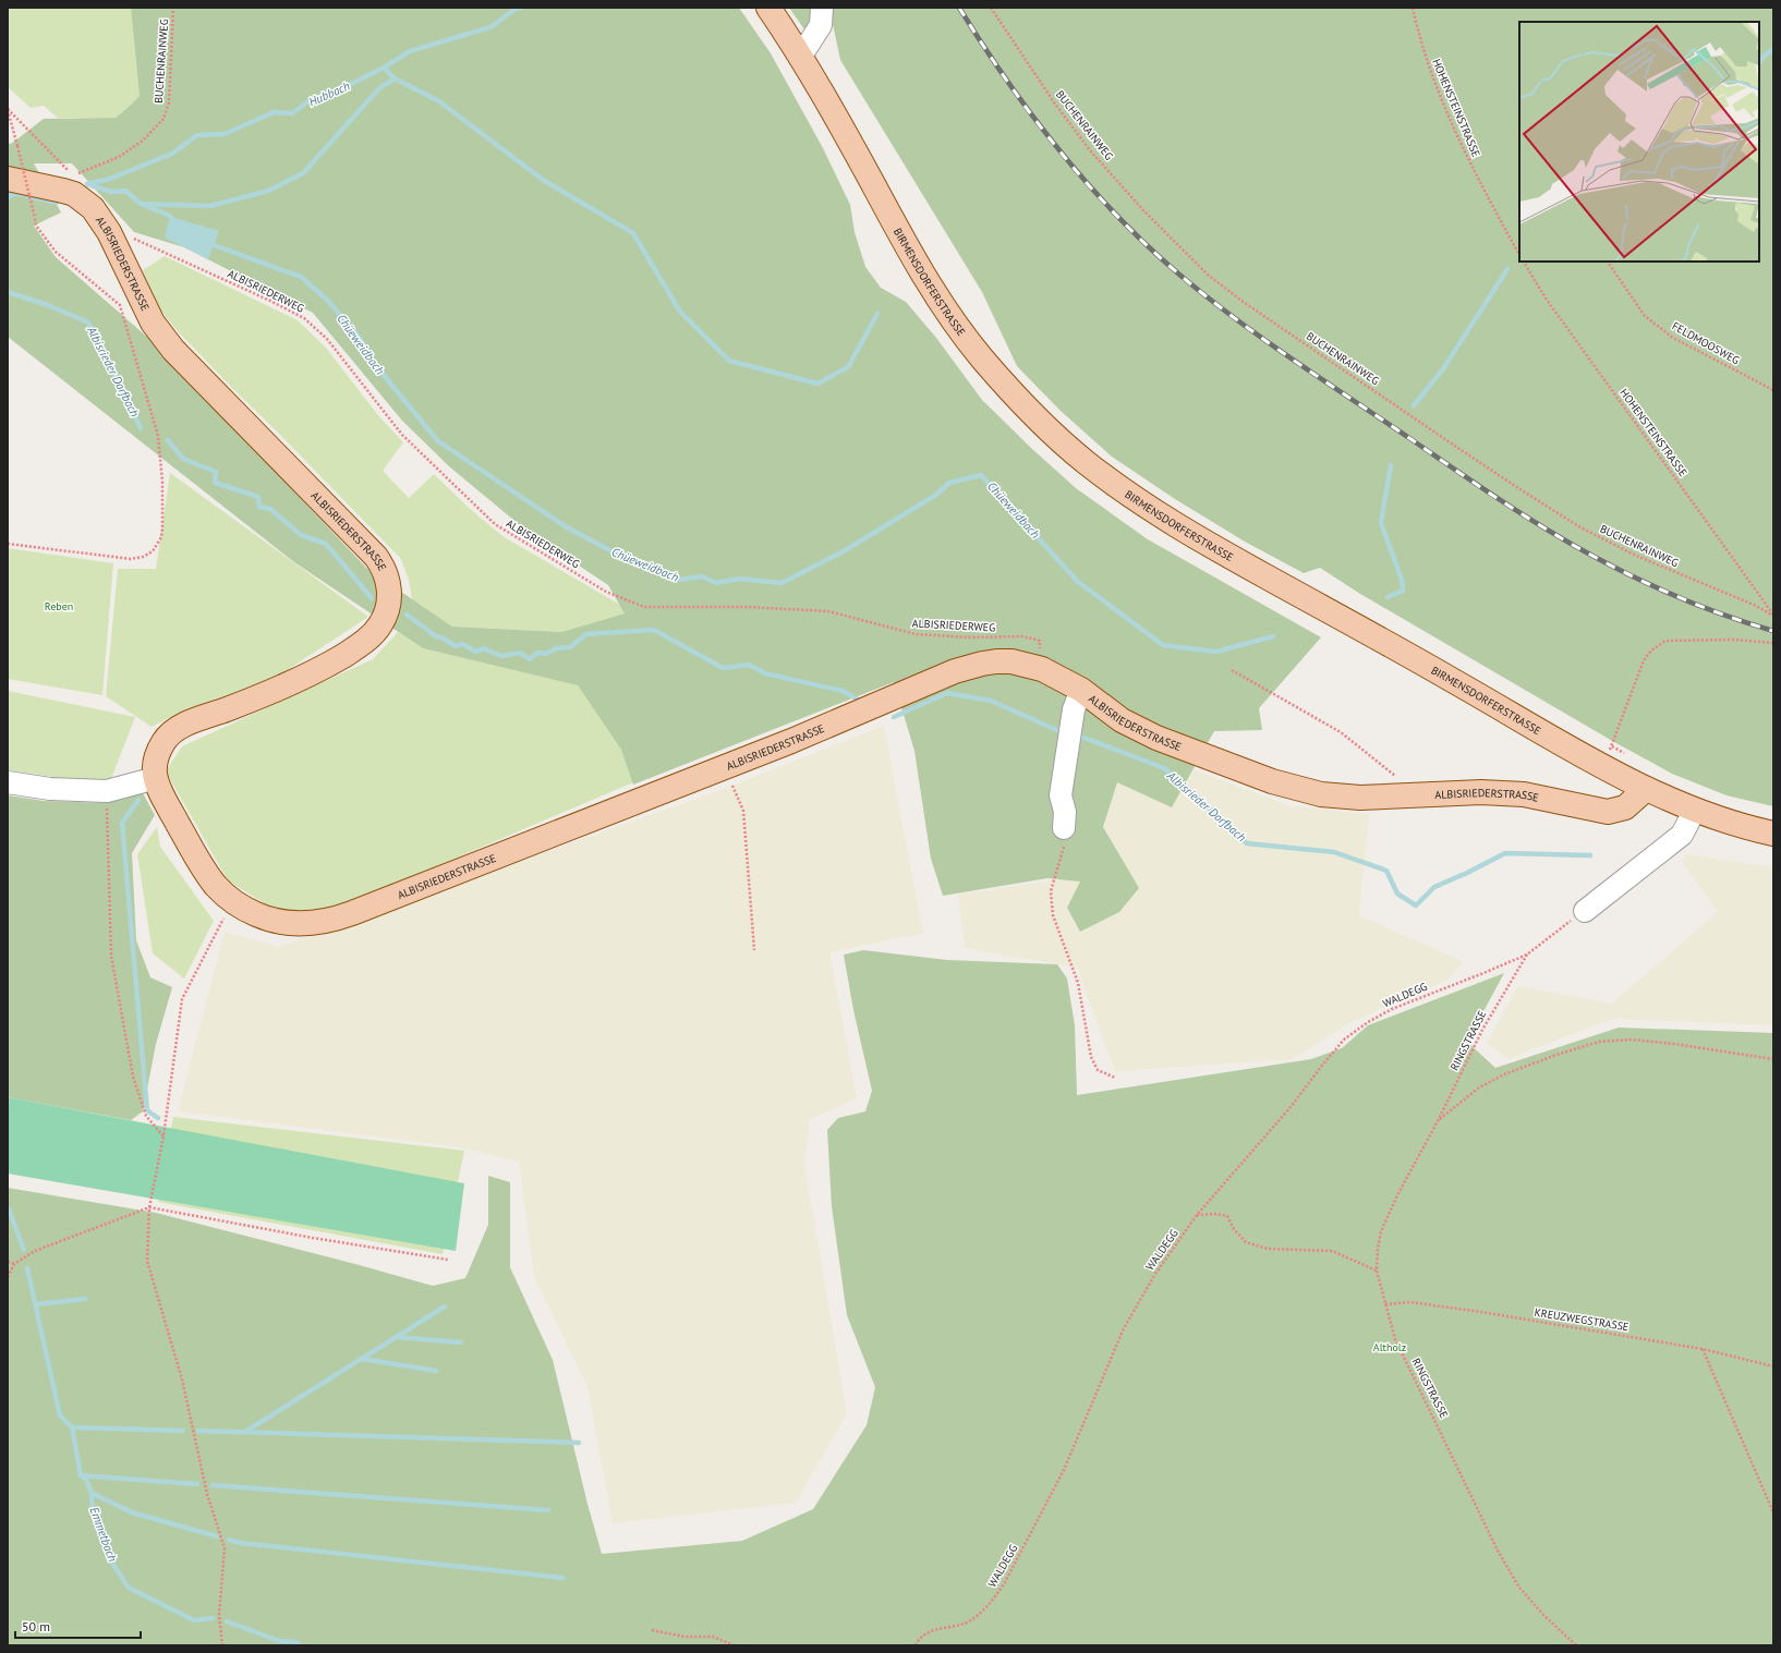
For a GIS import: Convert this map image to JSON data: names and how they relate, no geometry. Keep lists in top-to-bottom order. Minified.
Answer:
{"streets":{"main road":["ALBISRIEDERSTRASSE","BIRMENSDORFERSTRASSE"],"path":["BUCHENRAINWEG","HOHENSTEINSTRASSE","ALBISRIEDERWEG","FELDMOOSWEG","WALDEGG","RINGSTRASSE","KREUZWEGSTRASSE"]},"crossings":[["BUCHENRAINWEG","HOHENSTEINSTRASSE"],["ALBISRIEDERSTRASSE","BIRMENSDORFERSTRASSE"],["ALBISRIEDERSTRASSE","ALBISRIEDERWEG"],["WALDEGG","RINGSTRASSE"],["RINGSTRASSE","KREUZWEGSTRASSE"]],"water":["Hubbach","Chüeweidbach","Albisrieder Dorfbach","Emmetbach"],"parks":["Reben","Altholz"],"scale_bar":"50 m"}
